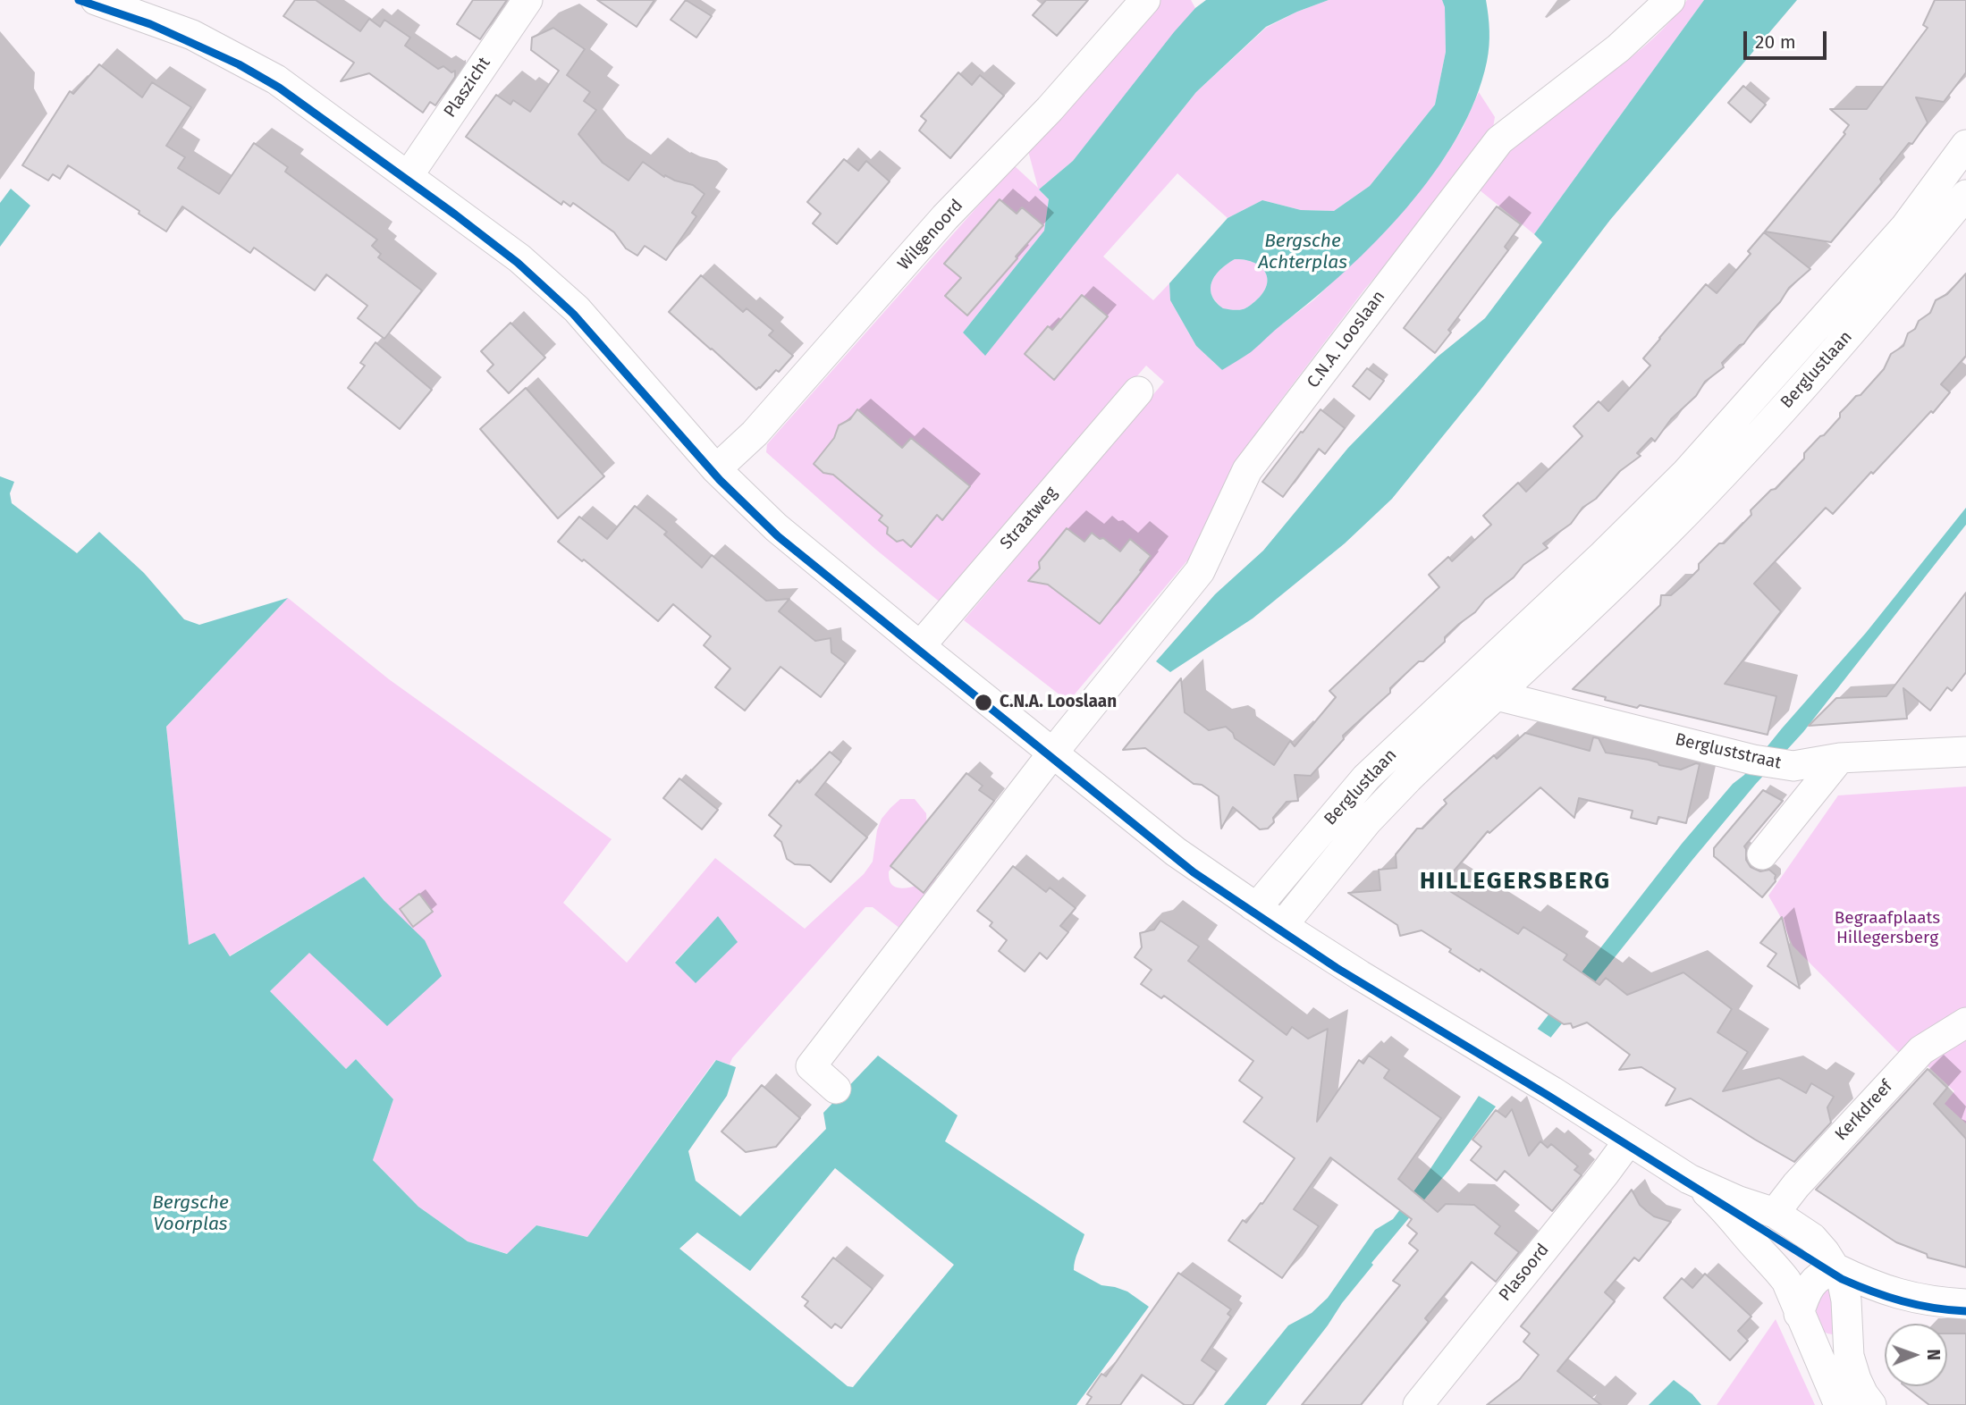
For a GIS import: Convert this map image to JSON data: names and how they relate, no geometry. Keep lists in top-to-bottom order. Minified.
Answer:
{"streets":{"street":["Plaszicht","Wilgenoord","C.N.A. Looslaan","Berglustlaan","Straatweg","Bergluststraat","Kerkdreef","Plasoord"]},"crossings":[["Berglustlaan","Bergluststraat"]],"districts":["HILLEGERSBERG"],"water":["Bergsche Achterplas","Bergsche Voorplas"],"parks":["Begraafplaats Hillegersberg"],"places":["C.N.A. Looslaan"],"scale_bar":"20 m","north":"right"}
